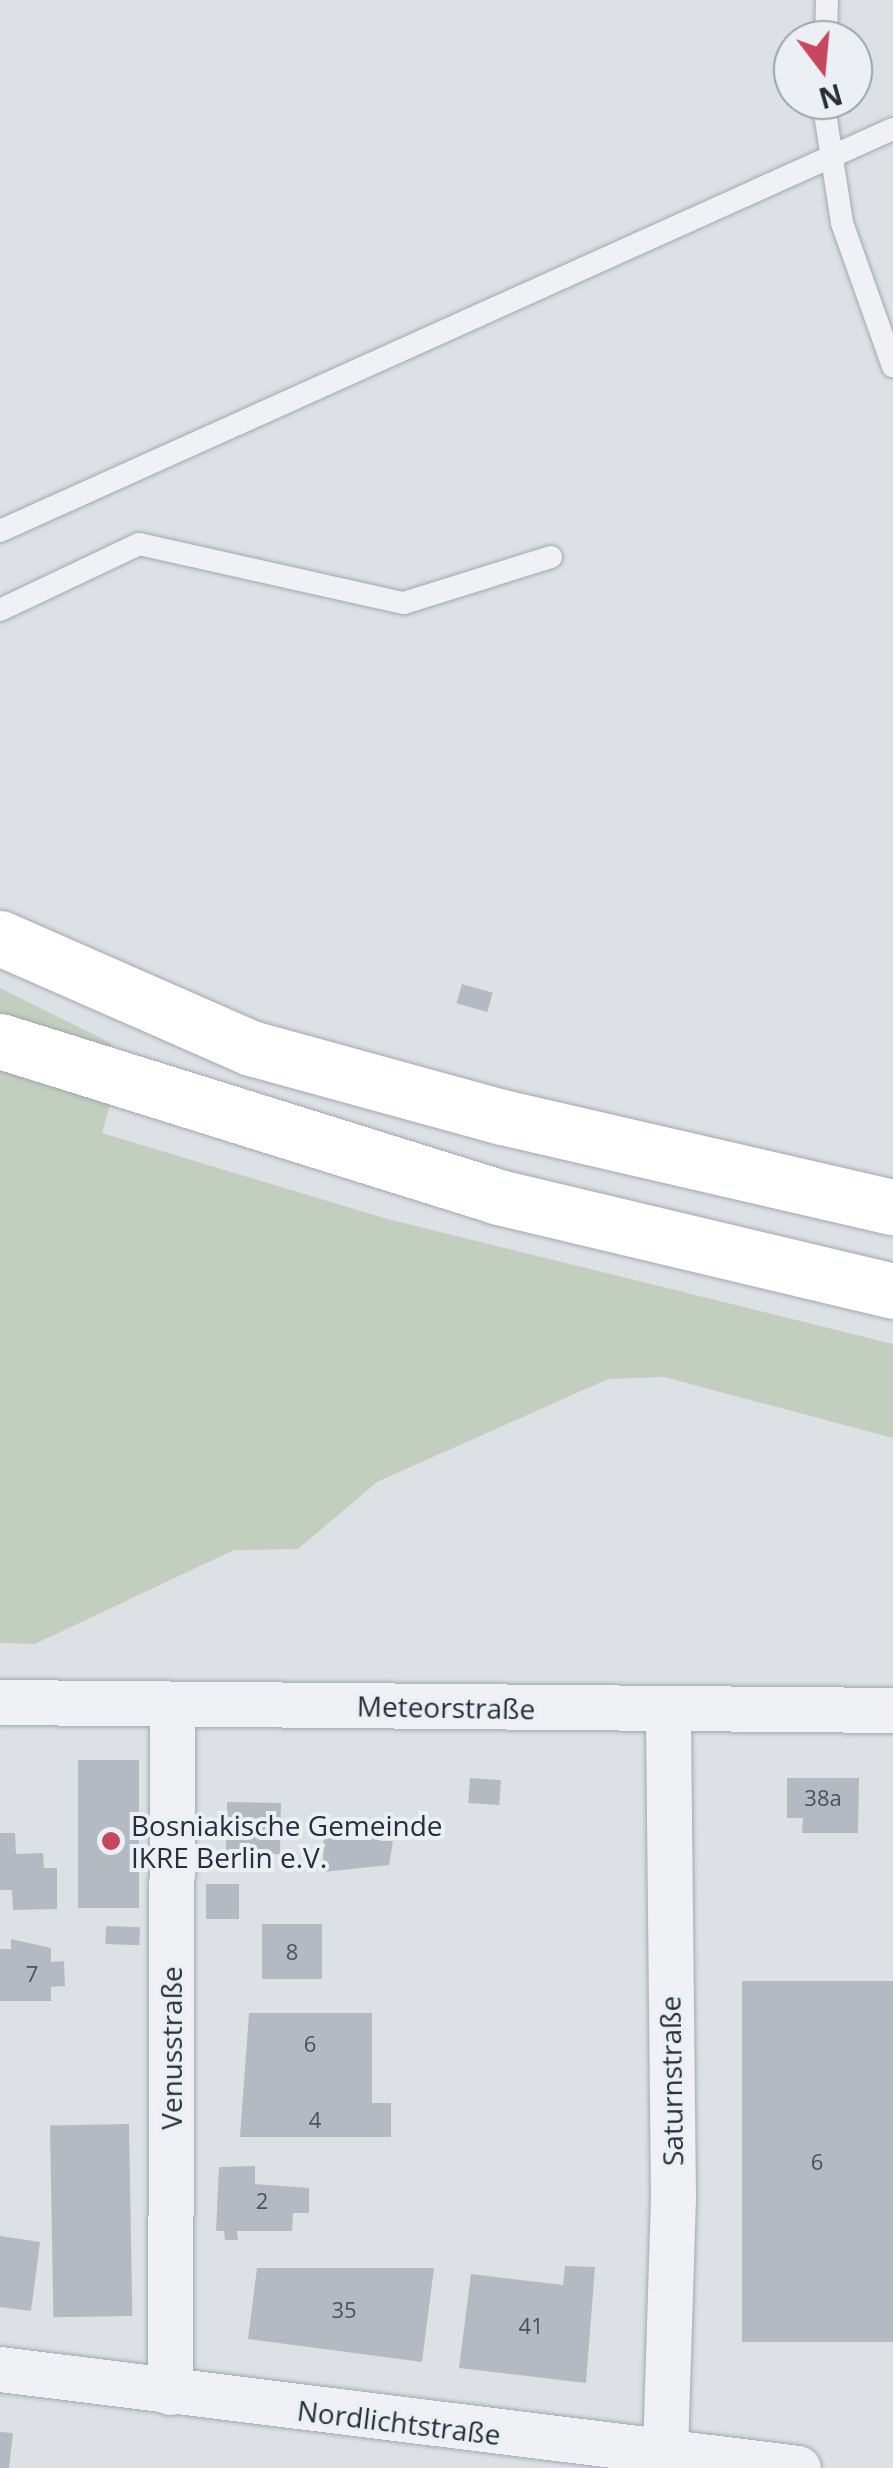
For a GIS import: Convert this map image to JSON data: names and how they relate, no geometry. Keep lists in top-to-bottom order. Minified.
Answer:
{"streets":{"street":["Meteorstraße","Venusstraße","Saturnstraße","Nordlichtstraße"]},"crossings":[["Meteorstraße","Venusstraße"],["Meteorstraße","Saturnstraße"],["Venusstraße","Nordlichtstraße"],["Saturnstraße","Nordlichtstraße"]],"places":["Bosniakische Gemeinde IKRE Berlin e.V."],"house_numbers":["38a","8","7","6","4","6","2","35","41"],"north":"bottom"}
